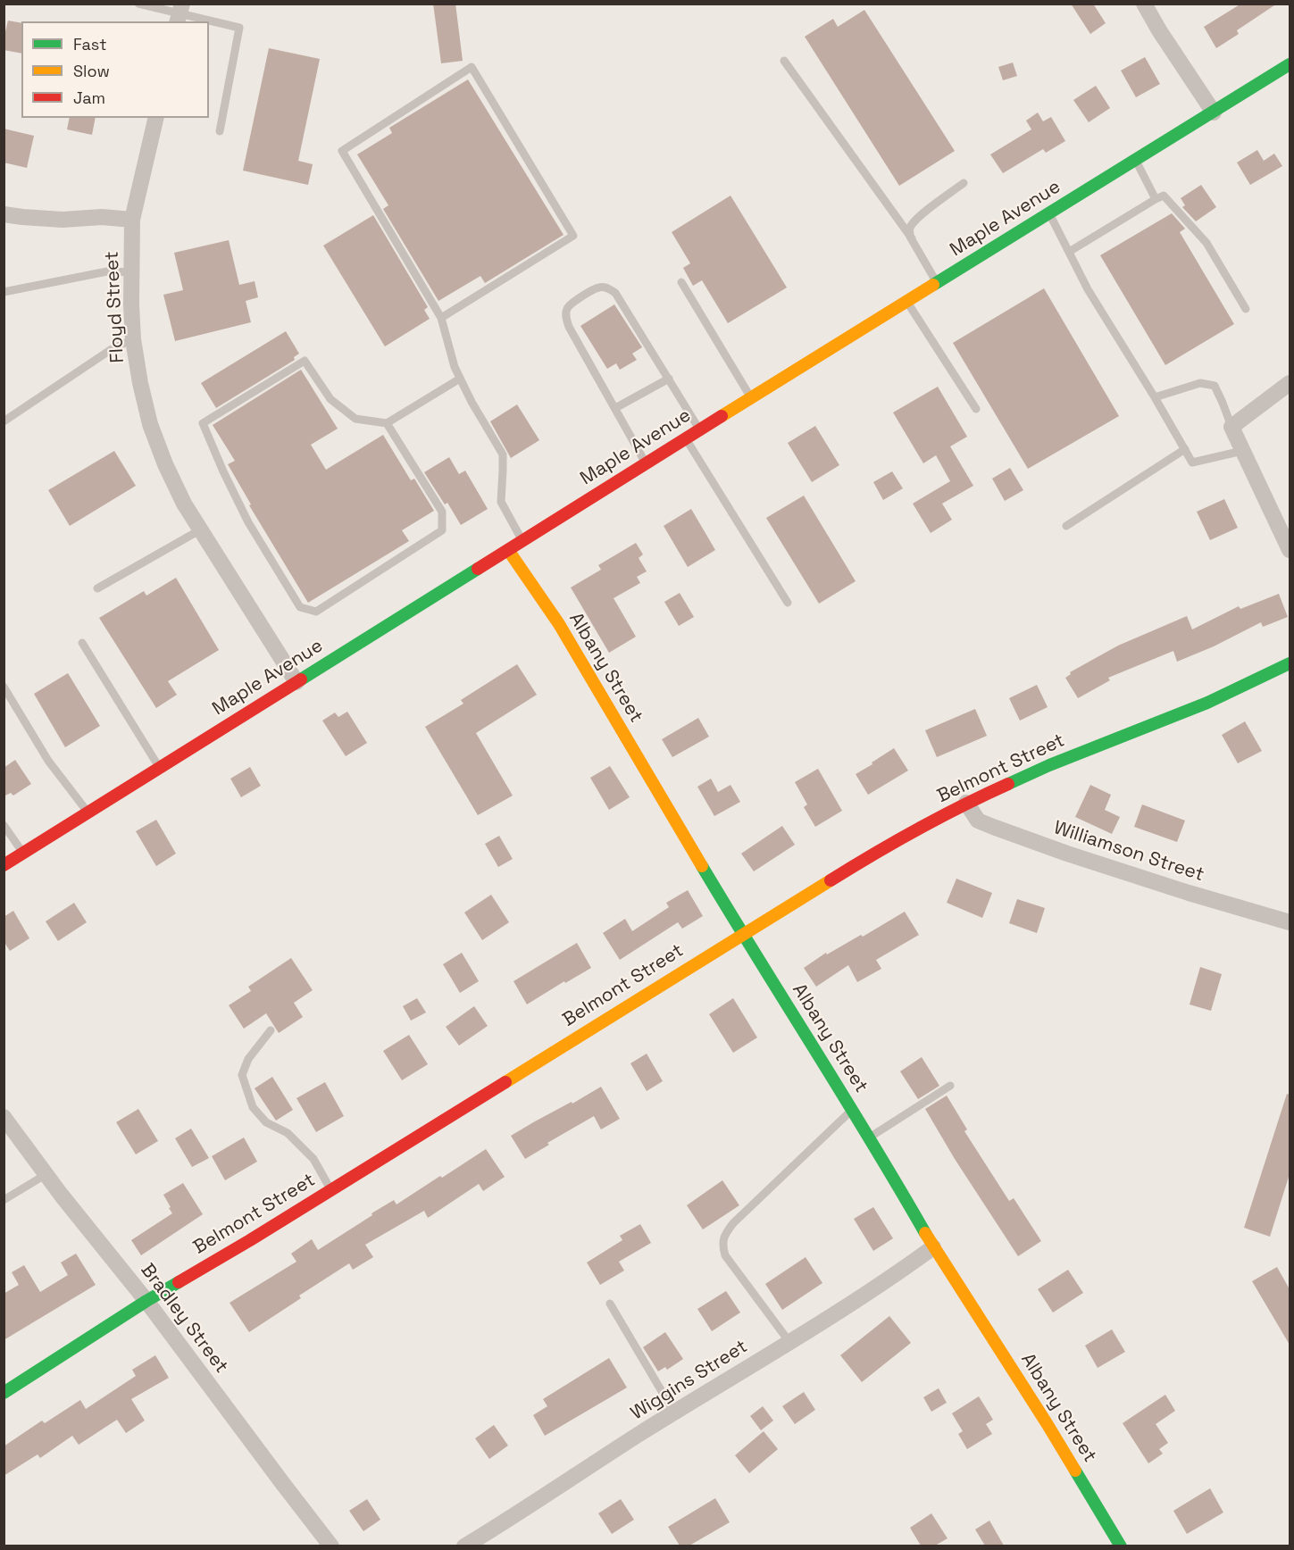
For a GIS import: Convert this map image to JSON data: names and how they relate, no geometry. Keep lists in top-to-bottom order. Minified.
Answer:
{"streets":{"street":["Maple Avenue","Floyd Street","Albany Street","Belmont Street","Williamson Street","Bradley Street","Wiggins Street"]},"crossings":[["Maple Avenue","Floyd Street"],["Maple Avenue","Albany Street"],["Albany Street","Belmont Street"],["Albany Street","Wiggins Street"],["Belmont Street","Williamson Street"],["Belmont Street","Bradley Street"]],"legend":["Fast","Slow","Jam"]}
